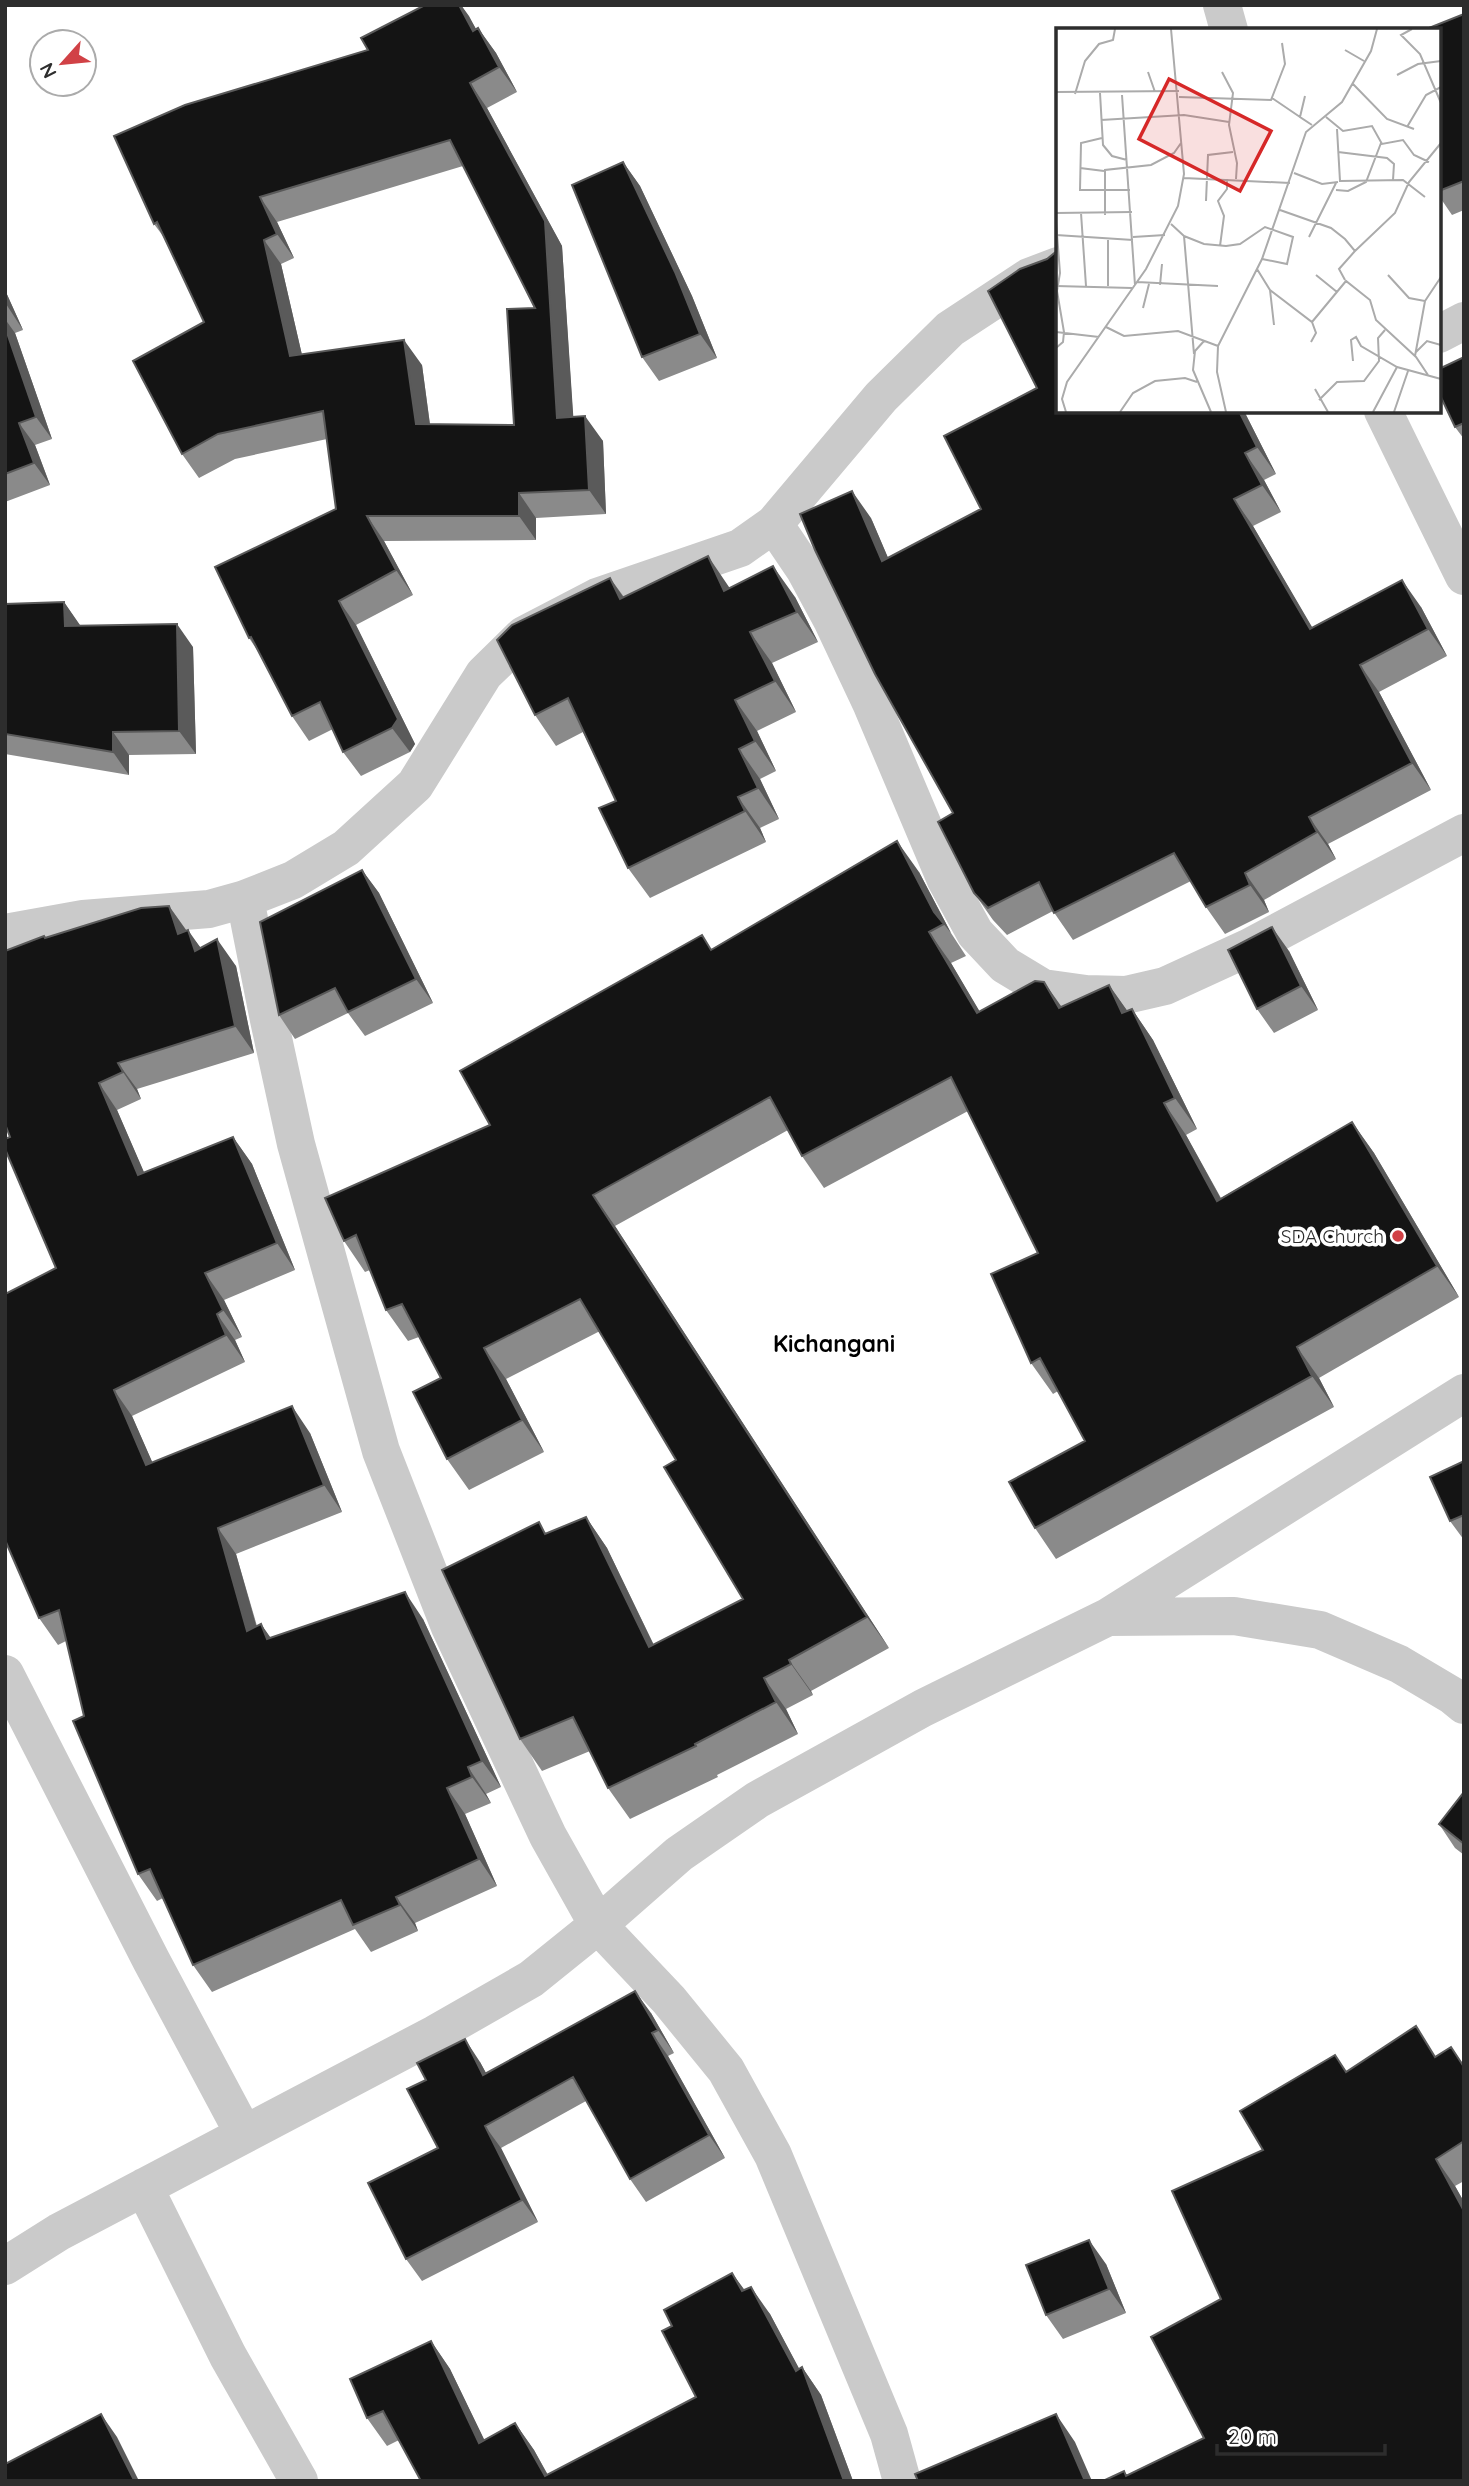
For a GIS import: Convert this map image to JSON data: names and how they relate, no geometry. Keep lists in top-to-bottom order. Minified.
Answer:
{"districts":["Kichangani"],"places":["SDA Church"],"scale_bar":"20 m","north":"bottom left"}
